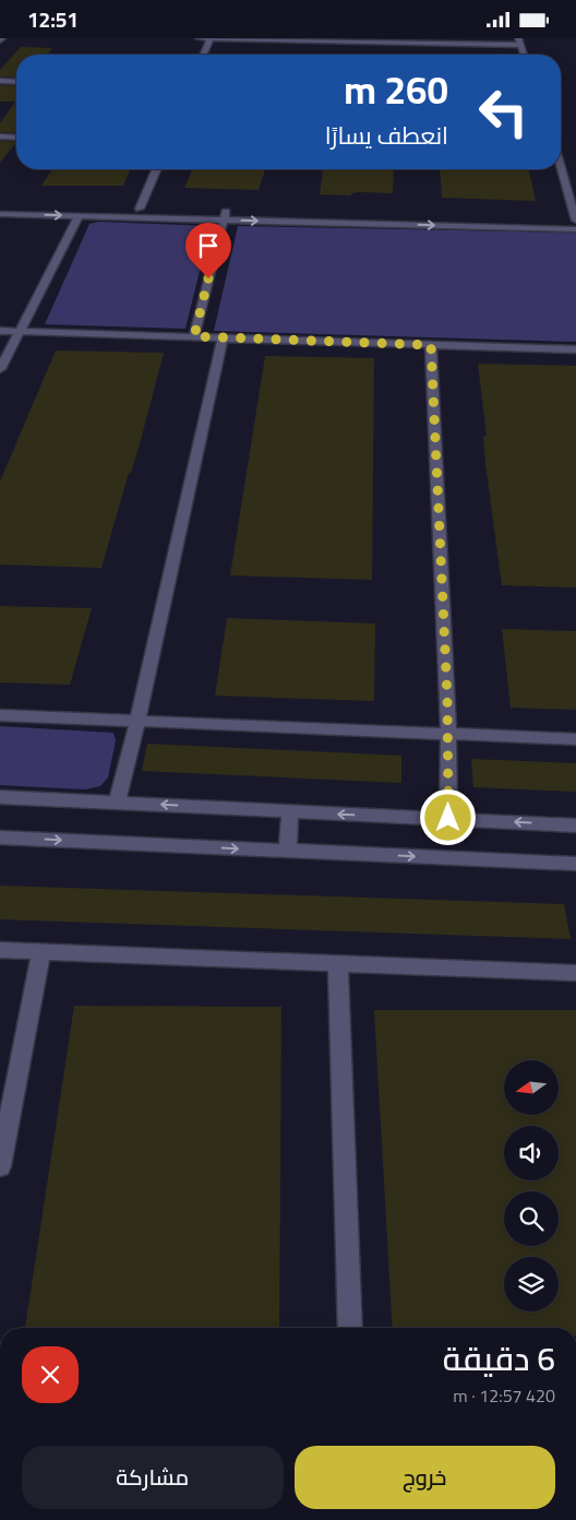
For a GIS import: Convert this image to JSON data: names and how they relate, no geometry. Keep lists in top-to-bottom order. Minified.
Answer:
{"north":"left","page":{"status":"12:51","turn":["260 m","انعطف يسارًا"],"heading":["6 دقيقة","420 m · 12:57"],"buttons":["خروج","مشاركة"]}}
